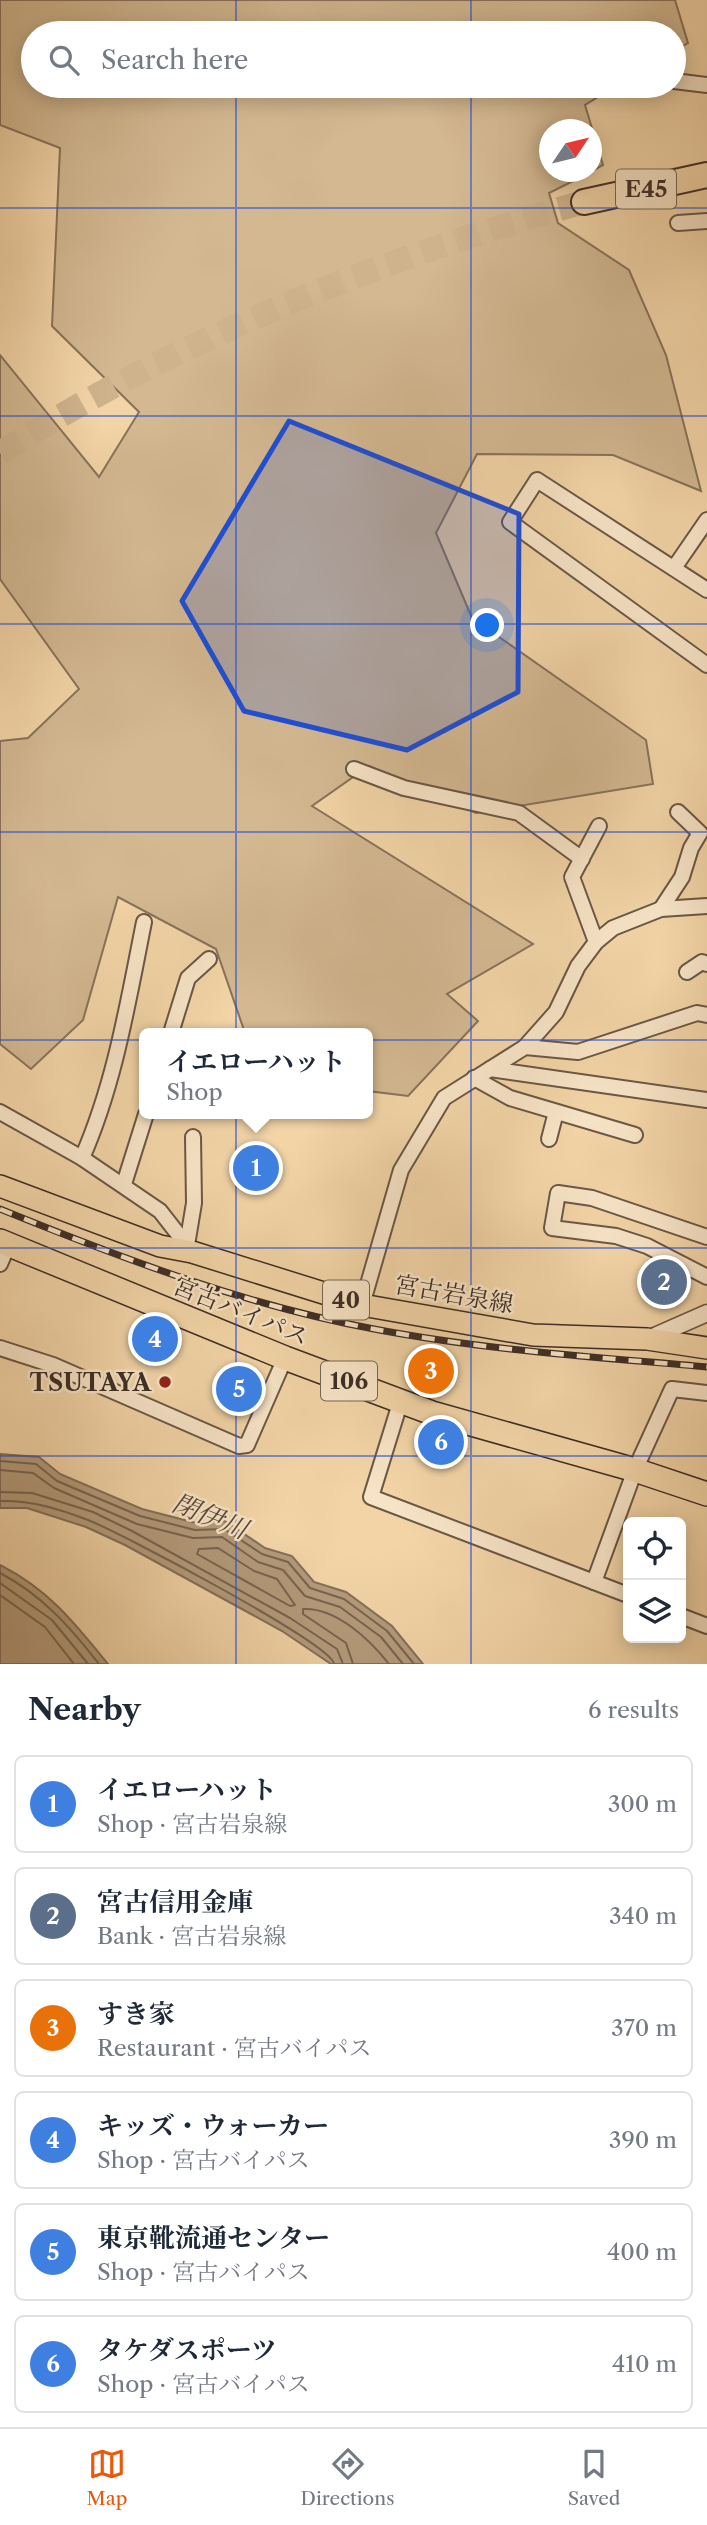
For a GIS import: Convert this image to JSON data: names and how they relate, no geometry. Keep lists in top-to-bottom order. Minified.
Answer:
{"streets":{"highway":["E45","宮古バイパス","106"],"main road":["宮古岩泉線","40"]},"water":["閉伊川"],"places":["TSUTAYA"],"north":"top right","page":{"search":"Search here","popup":["イエローハット","Shop"],"pins":["1","2","4","3","5","6"],"heading":["Nearby","6 results"],"list":[{"mark":"1","name":"イエローハット","note":"Shop · 宮古岩泉線","value":"300 m"},{"mark":"2","name":"宮古信用金庫","note":"Bank · 宮古岩泉線","value":"340 m"},{"mark":"3","name":"すき家","note":"Restaurant · 宮古バイパス","value":"370 m"},{"mark":"4","name":"キッズ・ウォーカー","note":"Shop · 宮古バイパス","value":"390 m"},{"mark":"5","name":"東京靴流通センター","note":"Shop · 宮古バイパス","value":"400 m"},{"mark":"6","name":"タケダスポーツ","note":"Shop · 宮古バイパス","value":"410 m"}],"nav":["Map","Directions","Saved"]}}
